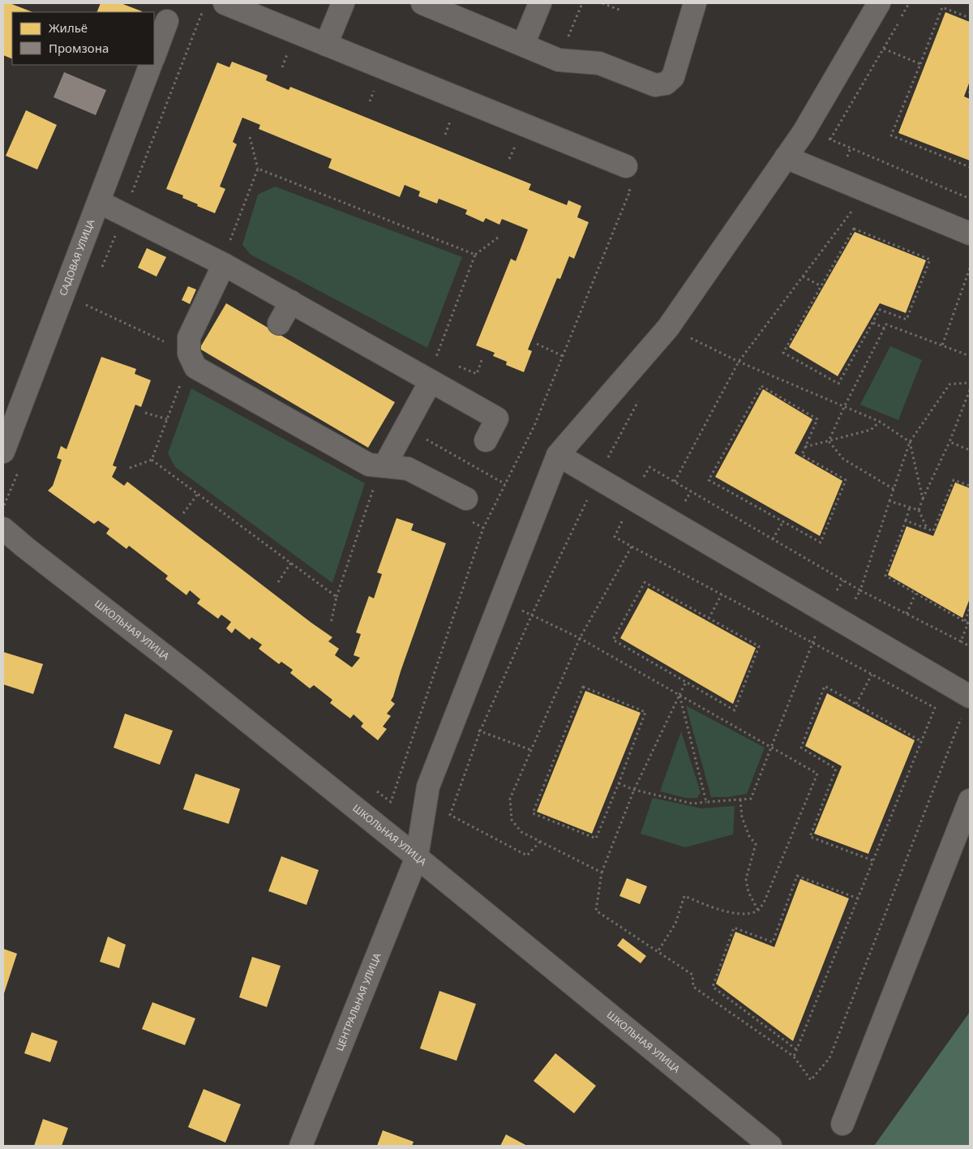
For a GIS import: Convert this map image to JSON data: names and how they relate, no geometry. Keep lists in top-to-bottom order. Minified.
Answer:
{"streets":{"street":["САДОВАЯ УЛИЦА","ШКОЛЬНАЯ УЛИЦА","ЦЕНТРАЛЬНАЯ УЛИЦА"]},"crossings":[["ШКОЛЬНАЯ УЛИЦА","ЦЕНТРАЛЬНАЯ УЛИЦА"]],"legend":["Жильё","Промзона"]}
